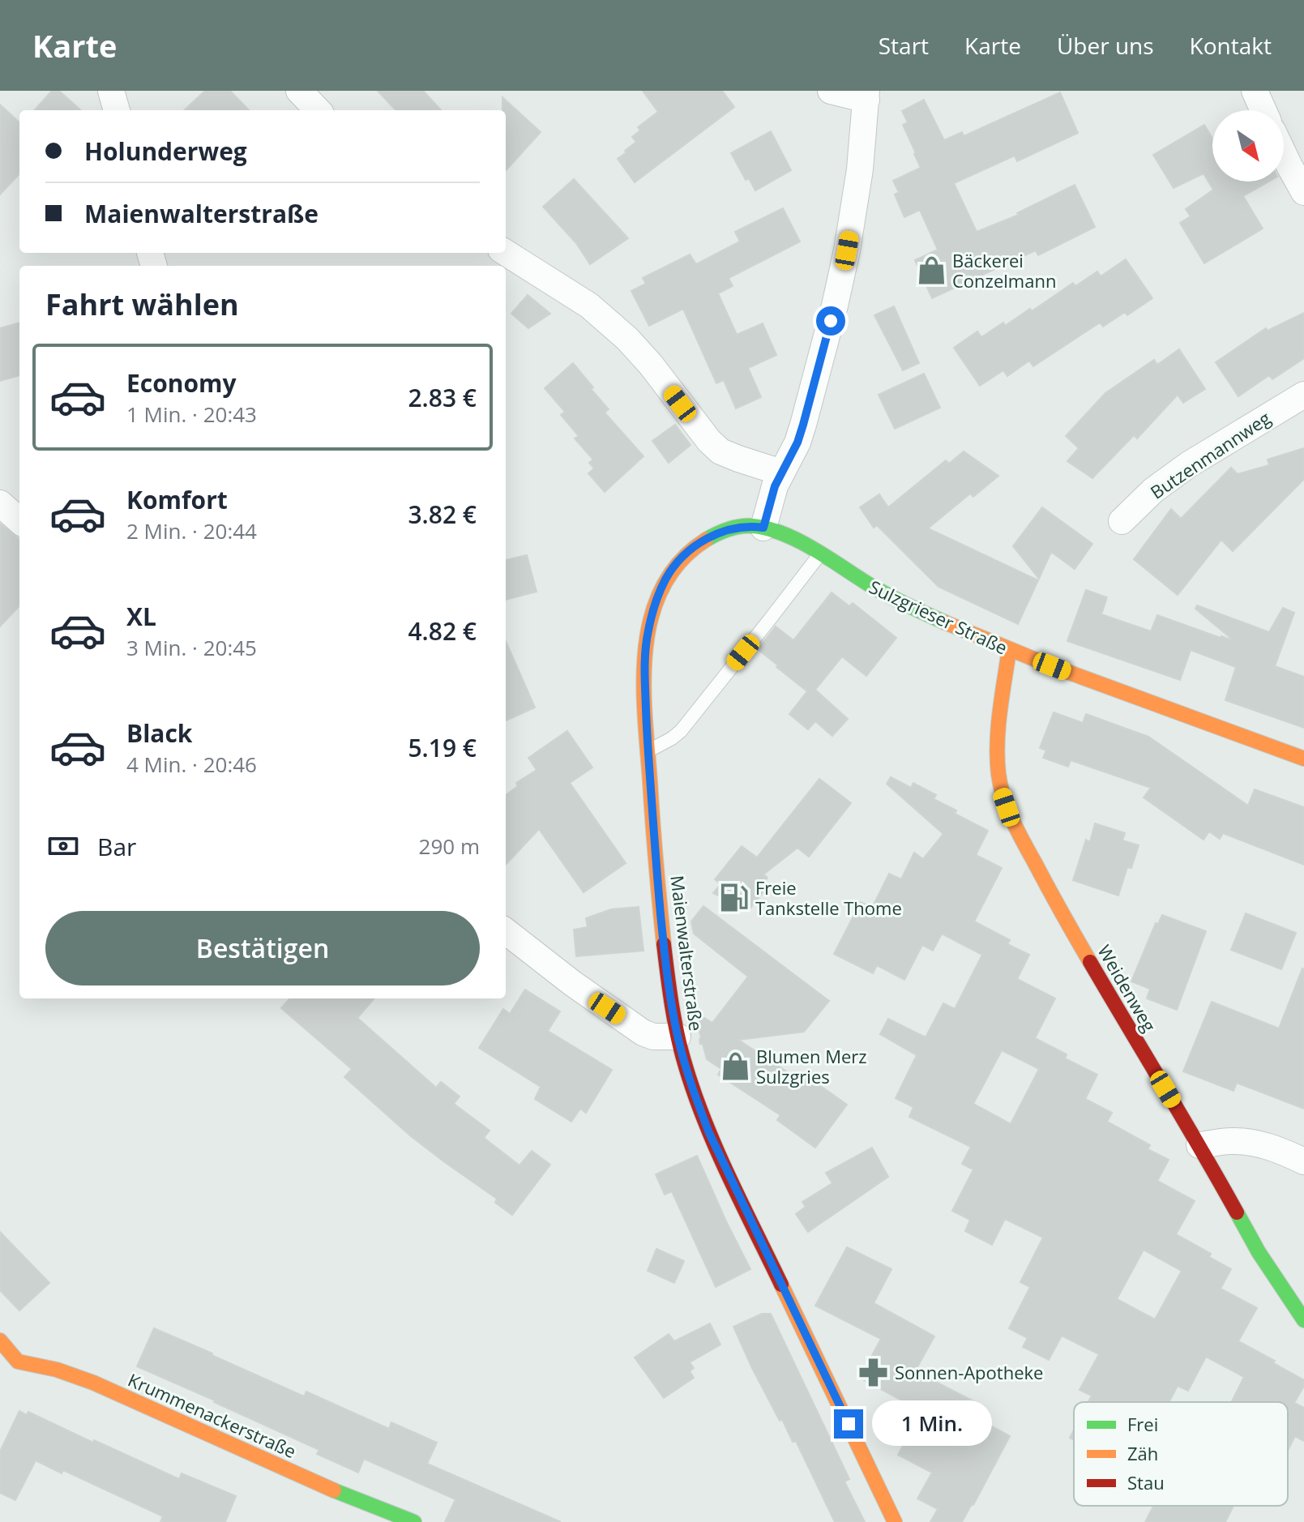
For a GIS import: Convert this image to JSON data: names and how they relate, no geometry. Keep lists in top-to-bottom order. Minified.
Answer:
{"streets":{"main road":["Sulzgrieser Straße","Maienwalterstraße","Weidenweg","Krummenackerstraße"],"street":["Butzenmannweg"]},"crossings":[["Sulzgrieser Straße","Maienwalterstraße"],["Sulzgrieser Straße","Weidenweg"]],"places":{"shop":["Bäckerei Conzelmann","Blumen Merz Sulzgries"],"fuel station":["Freie Tankstelle Thome"],"pharmacy":["Sonnen-Apotheke"]},"legend":["Frei","Zäh","Stau"],"north":"bottom right","page":{"header":"Karte","nav":["Start","Karte","Über uns","Kontakt"],"banner":["Holunderweg","Maienwalterstraße"],"heading":"Fahrt wählen","list":[{"name":"Economy","note":"1 Min. · 20:43","value":"2.83 €"},{"name":"Komfort","note":"2 Min. · 20:44","value":"3.82 €"},{"name":"XL","note":"3 Min. · 20:45","value":"4.82 €"},{"name":"Black","note":"4 Min. · 20:46","value":"5.19 €"}],"pay":["Bar","290 m"],"buttons":"Bestätigen","bubble":"1 Min."}}
